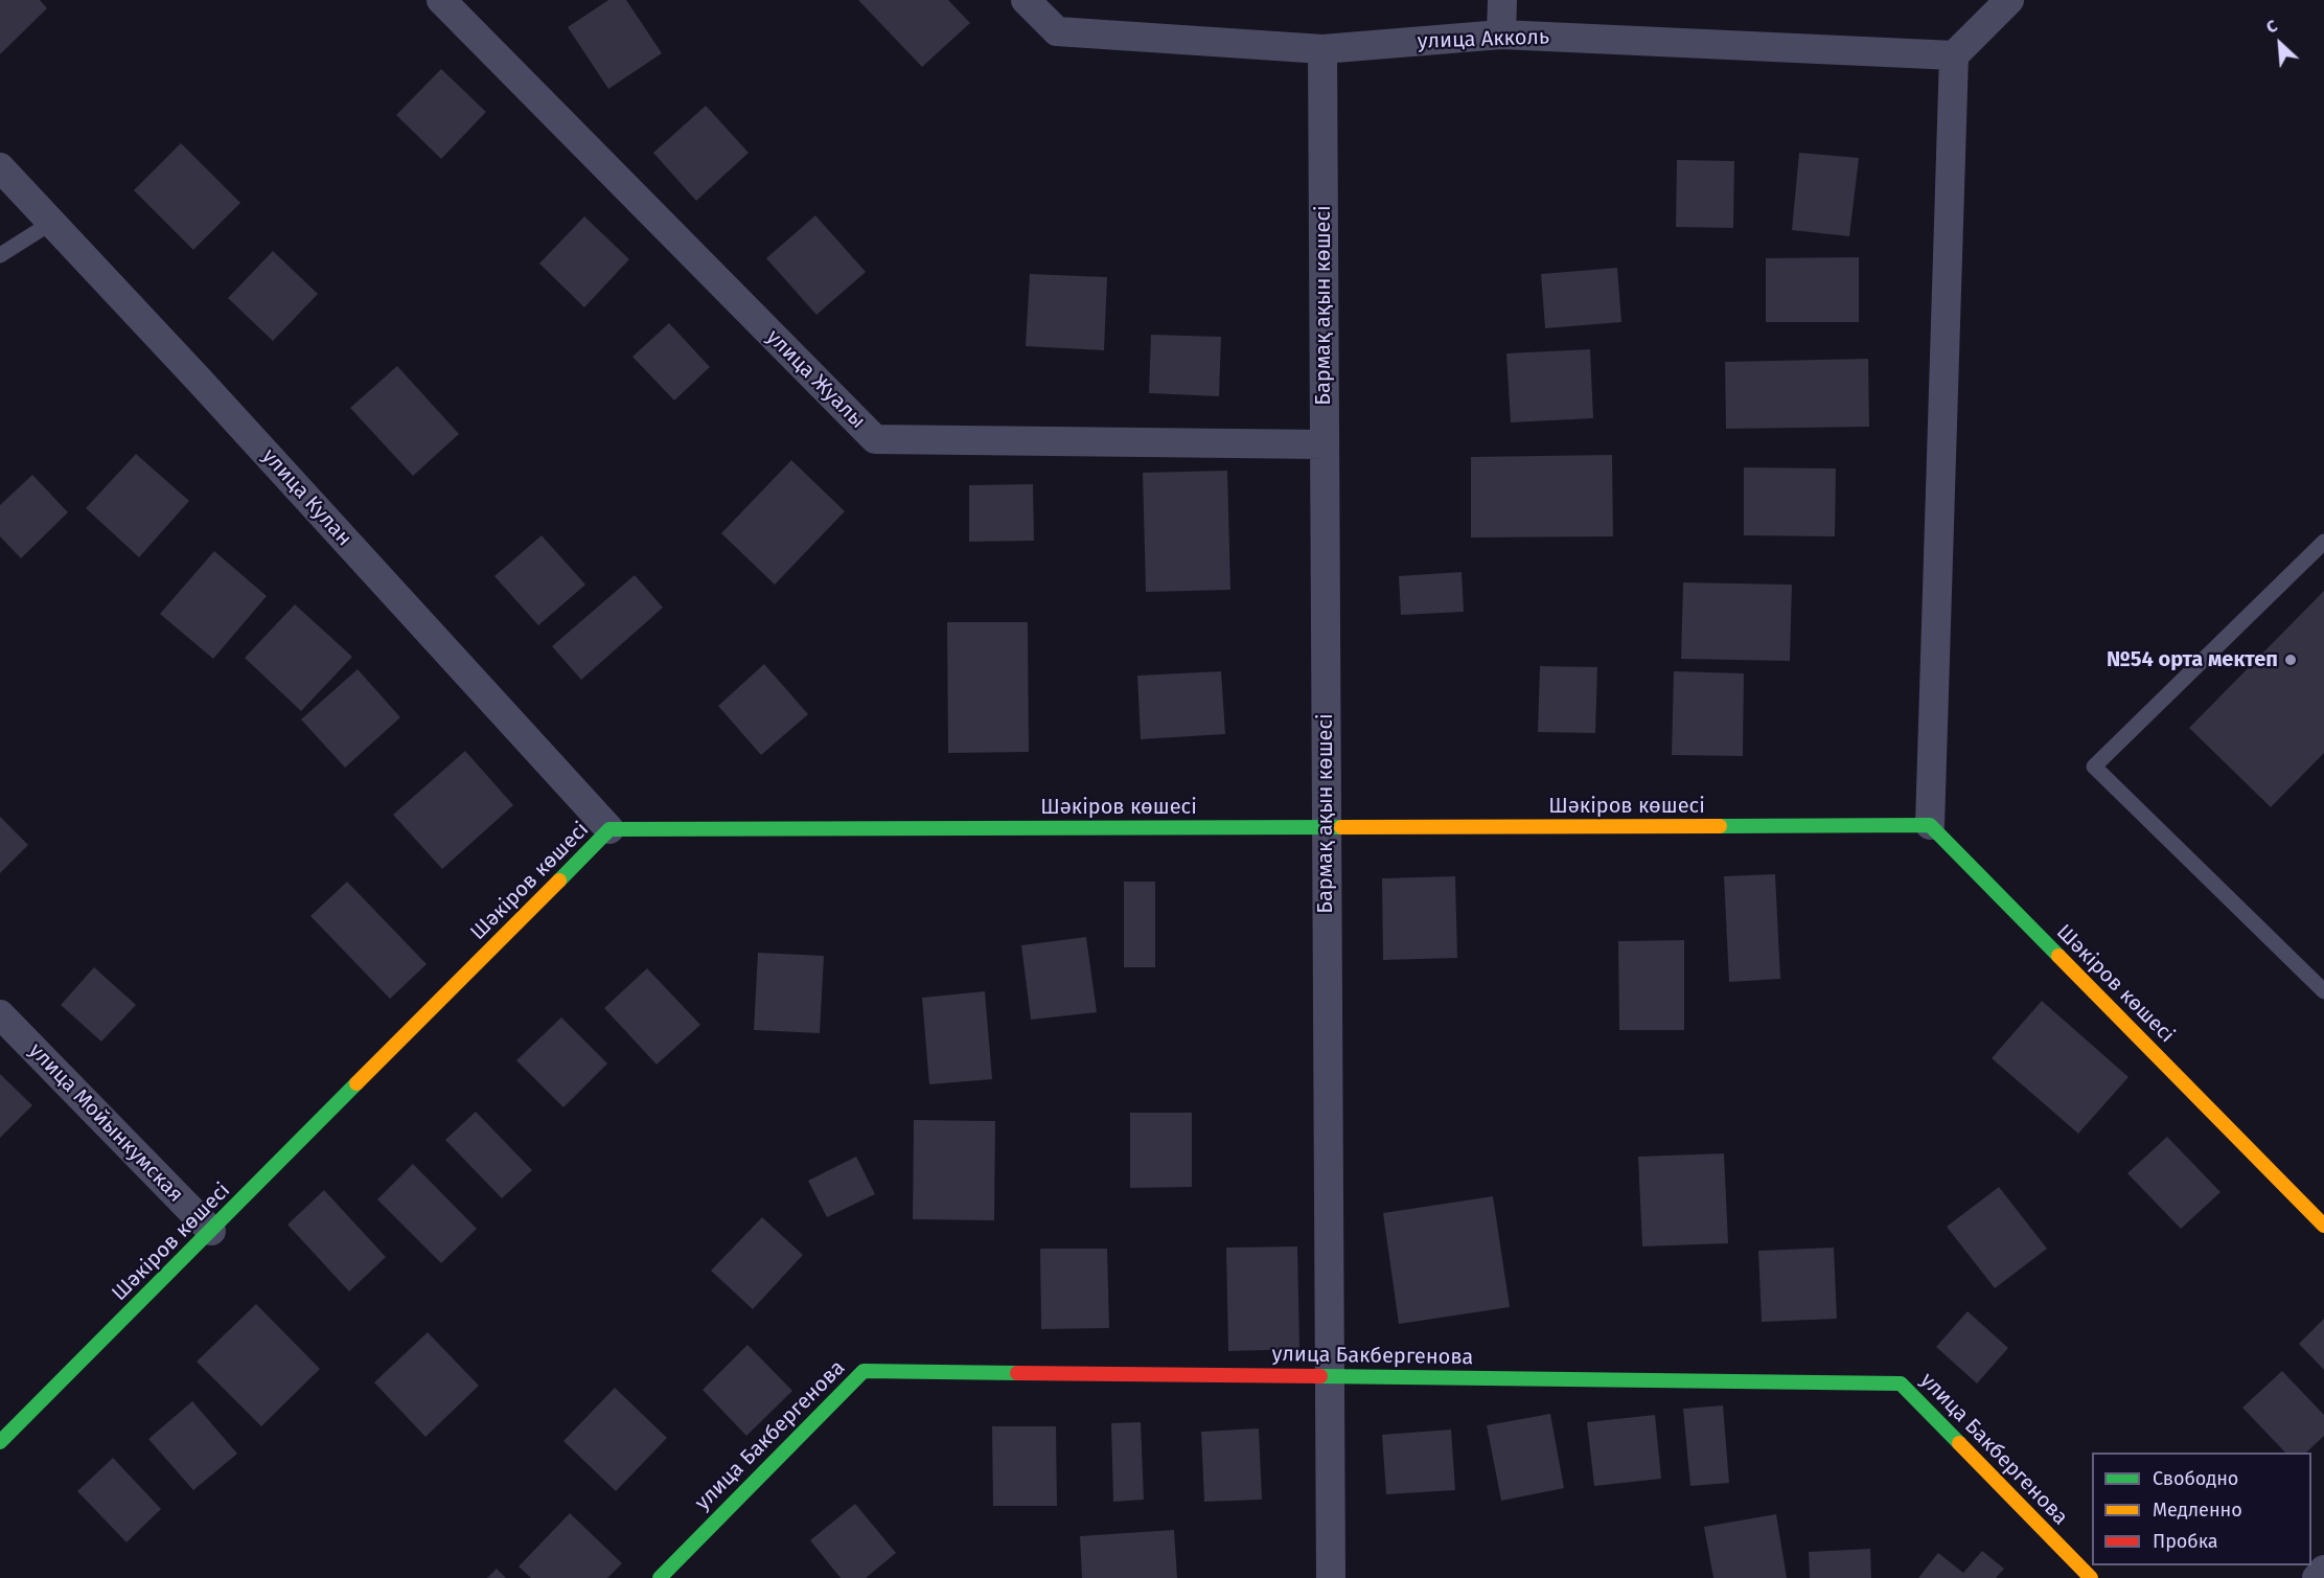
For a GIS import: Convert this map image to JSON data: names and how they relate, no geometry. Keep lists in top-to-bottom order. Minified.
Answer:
{"streets":{"street":["улица Акколь","Бармақ ақын көшесі","улица Жуалы","улица Кулан","Шәкіров көшесі","улица Мойынкумская","улица Бакбергенова"]},"crossings":[["улица Акколь","Бармақ ақын көшесі"],["Бармақ ақын көшесі","улица Жуалы"],["Бармақ ақын көшесі","Шәкіров көшесі"],["Бармақ ақын көшесі","улица Бакбергенова"],["улица Кулан","Шәкіров көшесі"],["Шәкіров көшесі","улица Мойынкумская"]],"places":["№54 орта мектеп"],"legend":["Свободно","Медленно","Пробка"],"north":"top left"}
